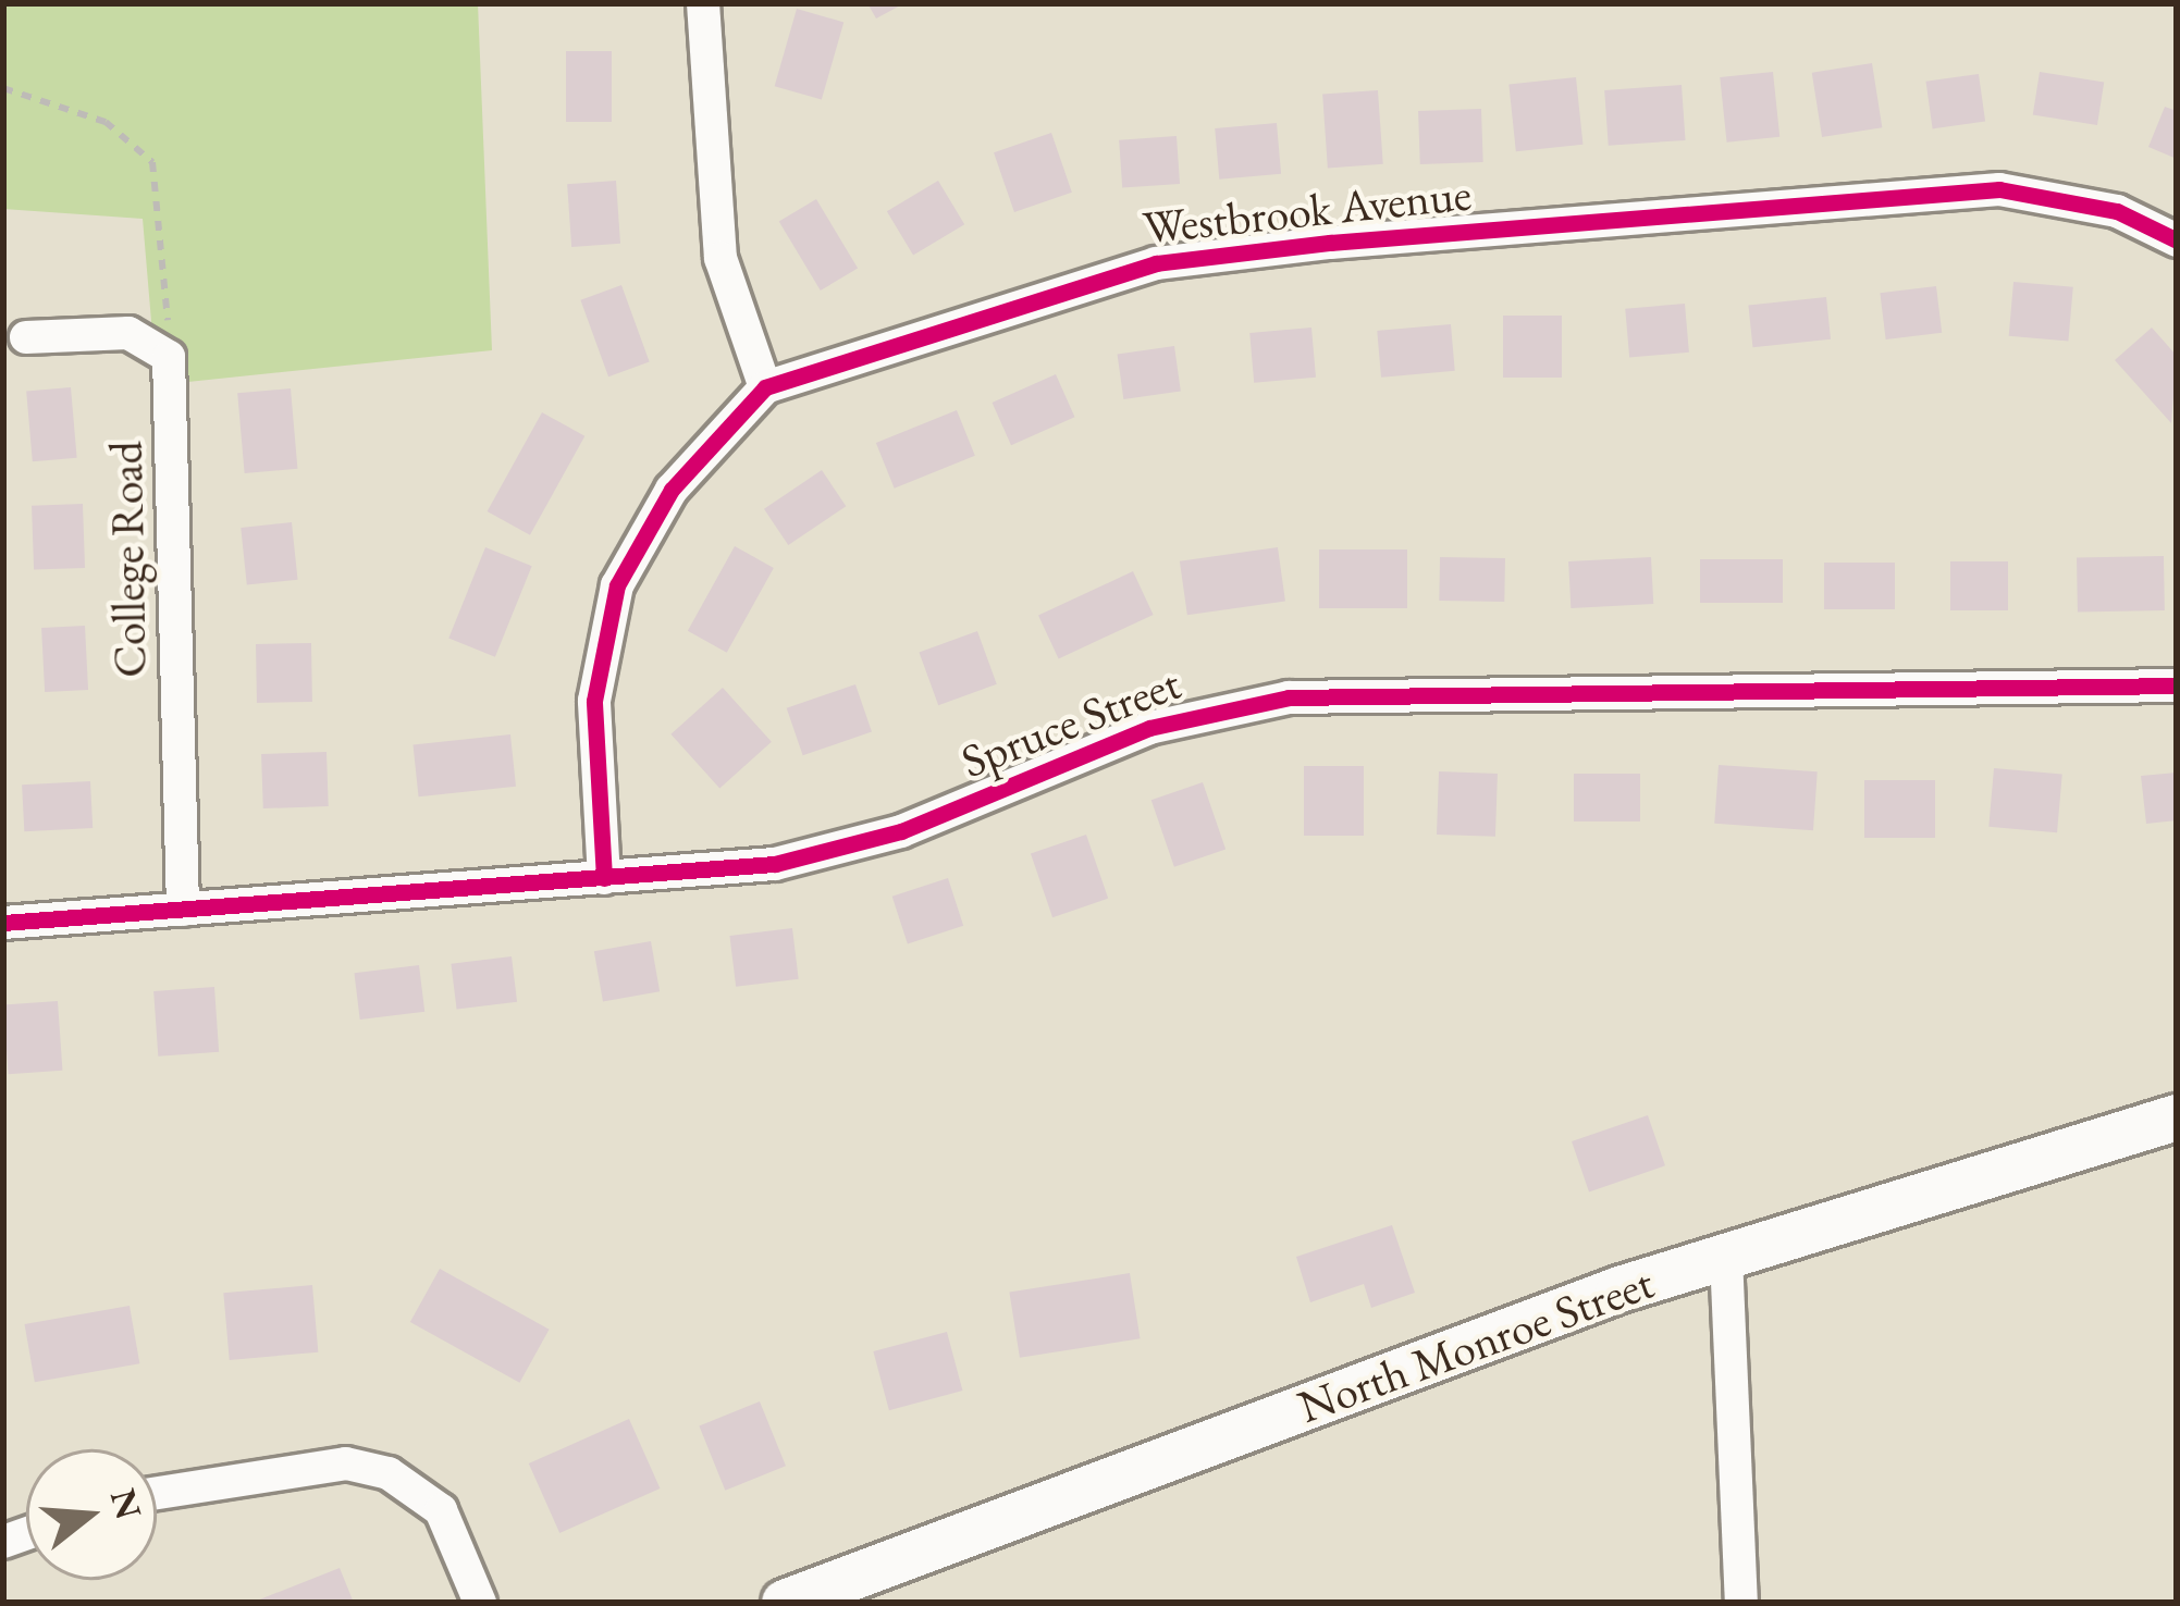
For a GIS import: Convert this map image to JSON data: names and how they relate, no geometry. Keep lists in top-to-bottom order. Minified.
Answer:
{"streets":{"main road":["North Monroe Street"],"street":["Westbrook Avenue","College Road","Spruce Street"]},"crossings":[["Westbrook Avenue","Spruce Street"],["College Road","Spruce Street"]],"north":"right"}
